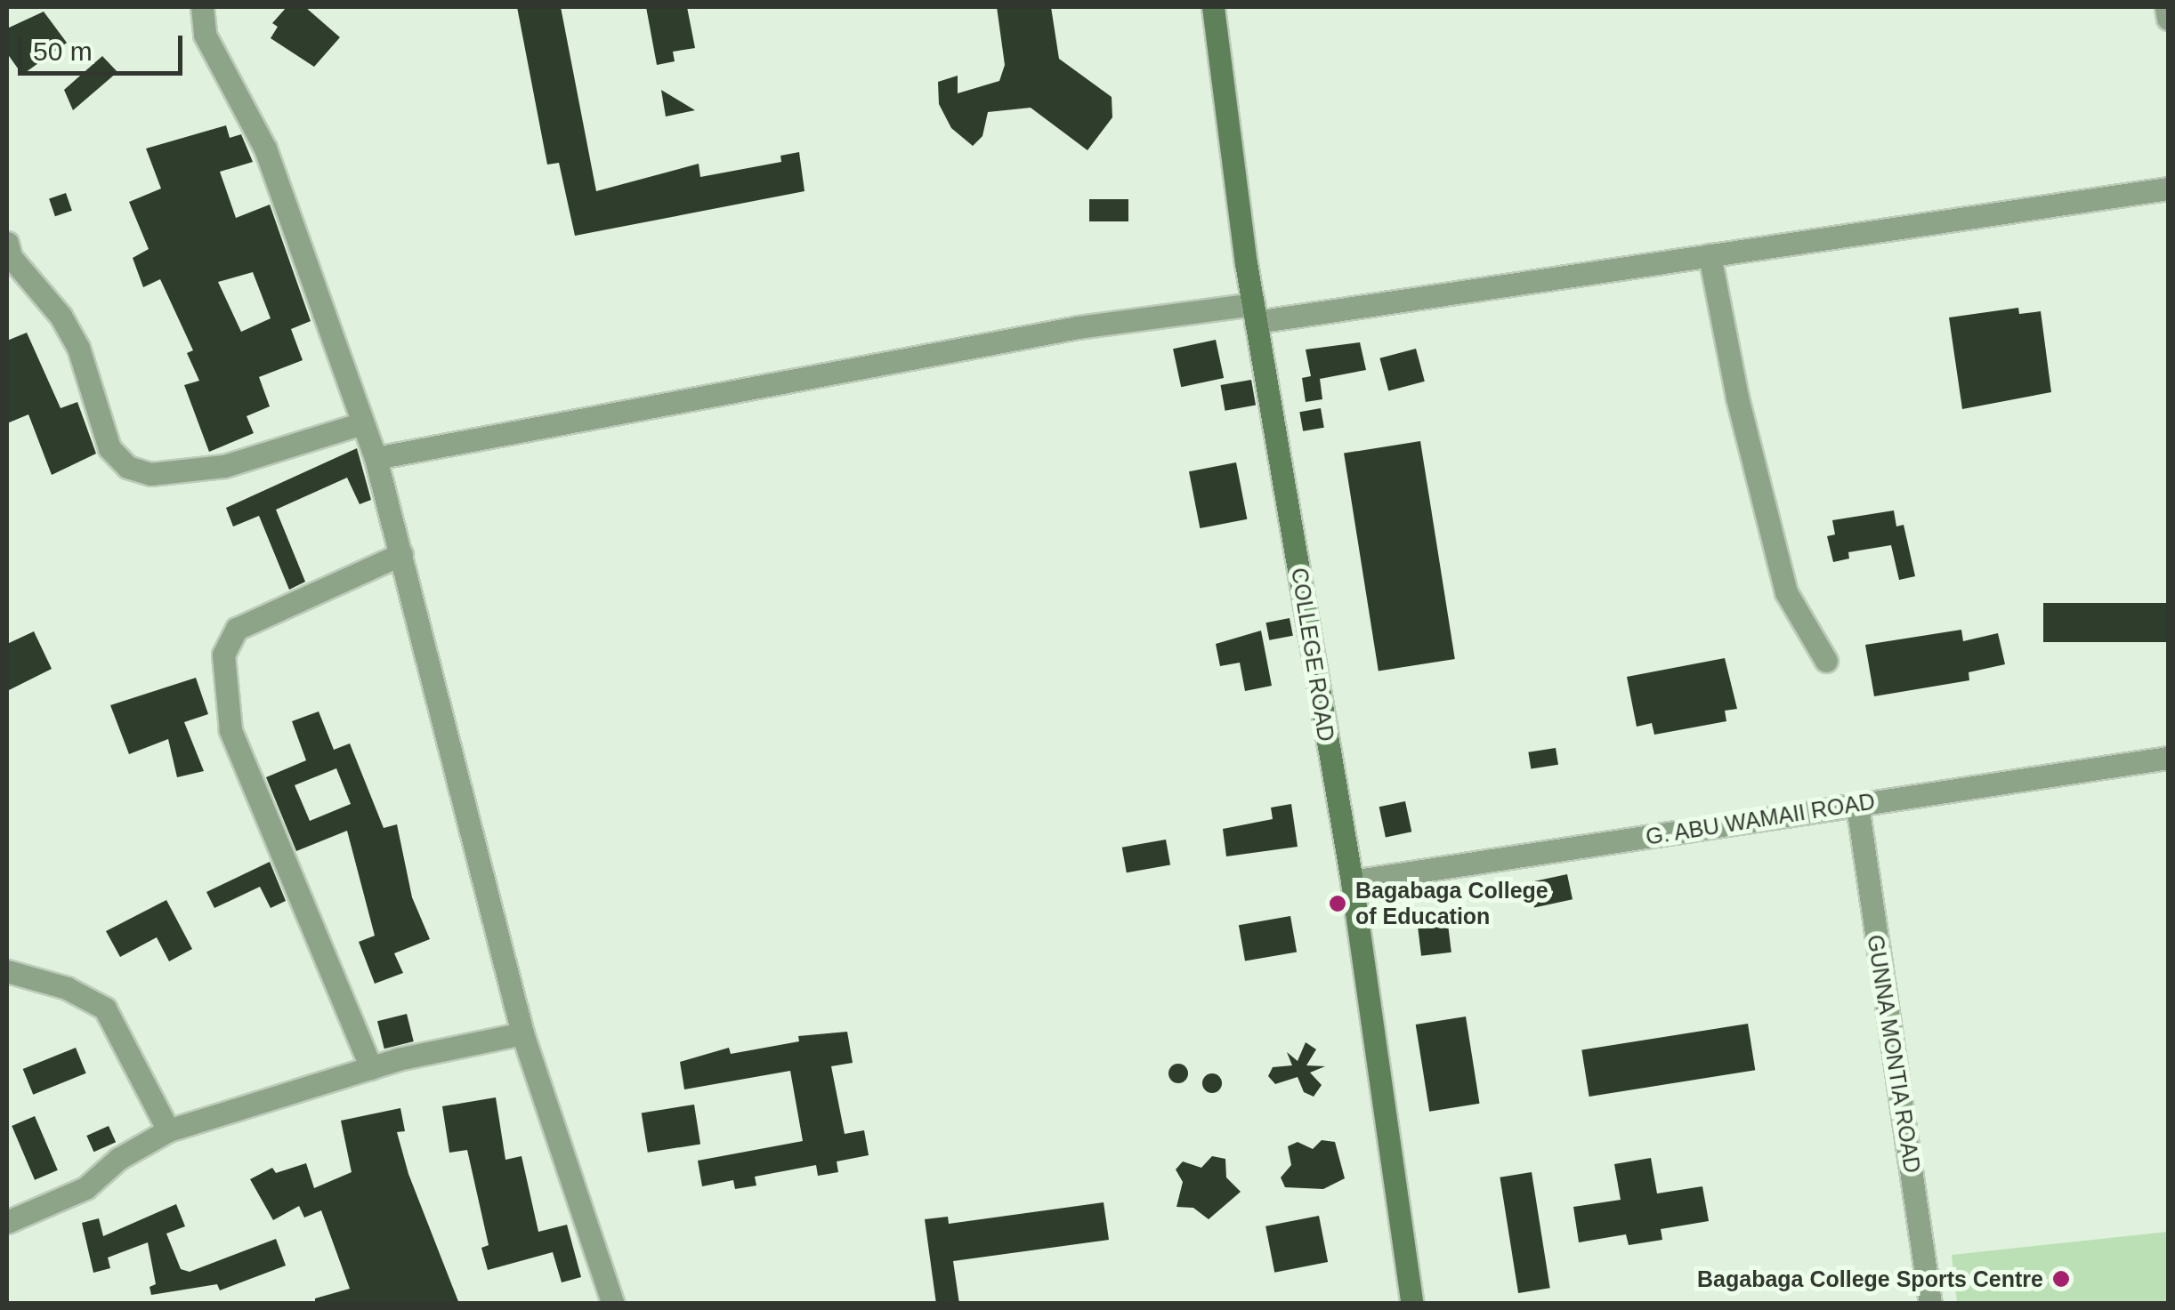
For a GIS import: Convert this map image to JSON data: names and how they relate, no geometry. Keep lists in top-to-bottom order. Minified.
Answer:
{"streets":{"street":["COLLEGE ROAD","G. ABU WAMAII ROAD","GUNNA MONTIA ROAD"]},"crossings":[["COLLEGE ROAD","G. ABU WAMAII ROAD"],["G. ABU WAMAII ROAD","GUNNA MONTIA ROAD"]],"places":["Bagabaga College of Education","Bagabaga College Sports Centre"],"scale_bar":"50 m"}
